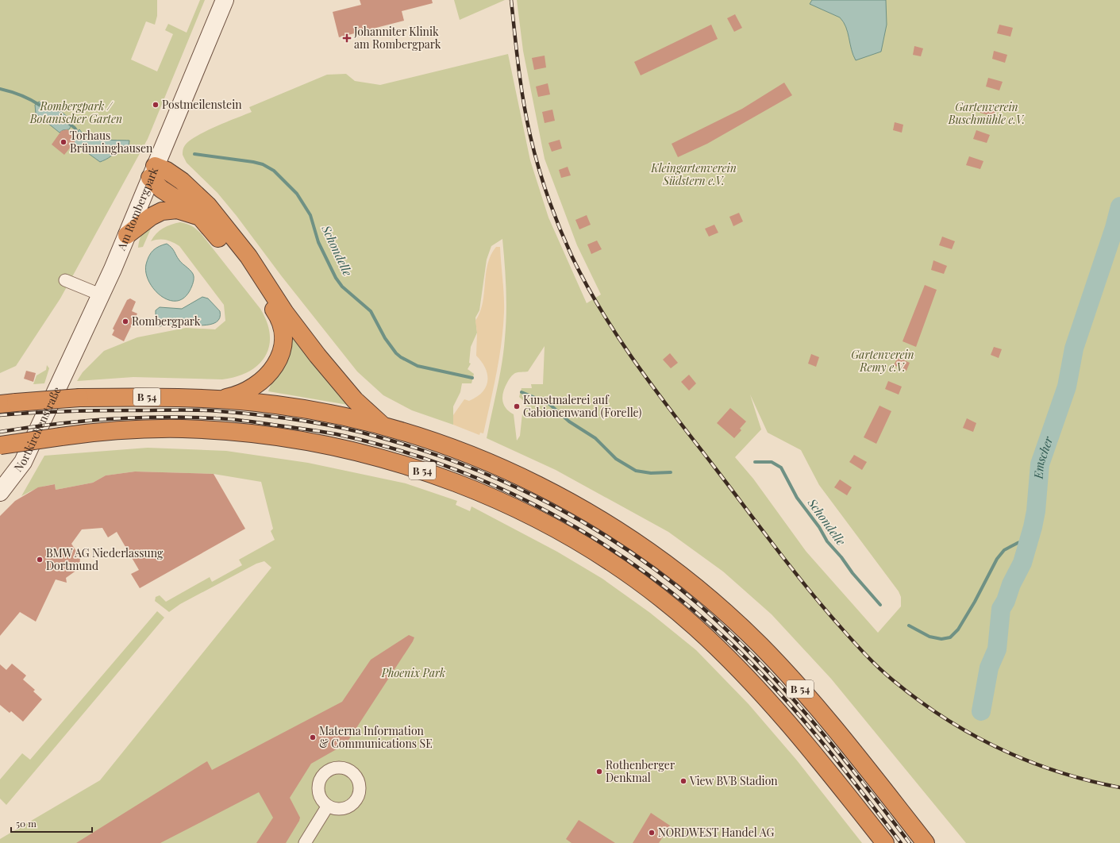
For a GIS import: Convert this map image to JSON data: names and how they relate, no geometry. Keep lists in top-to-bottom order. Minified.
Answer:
{"streets":{"highway":["B 54"],"main road":["Am Rombergpark","Nortkirchenstraße"]},"crossings":[["Am Rombergpark","Nortkirchenstraße"]],"water":["Schondelle","Emscher"],"parks":["Rombergpark / Botanischer Garten","Gartenverein Buschmühle e.V.","Kleingartenverein Südstern e.V.","Gartenverein Remy e.V.","Phoenix Park"],"places":{"health":["Johanniter Klinik am Rombergpark"],"other":["Postmeilenstein","Torhaus Brünninghausen","Rombergpark","Kunstmalerei auf Gabionenwand (Forelle)","BMW AG Niederlassung Dortmund","Materna Information & Communications SE","Rothenberger Denkmal","View BVB Stadion","NORDWEST Handel AG"]},"scale_bar":"50 m"}
